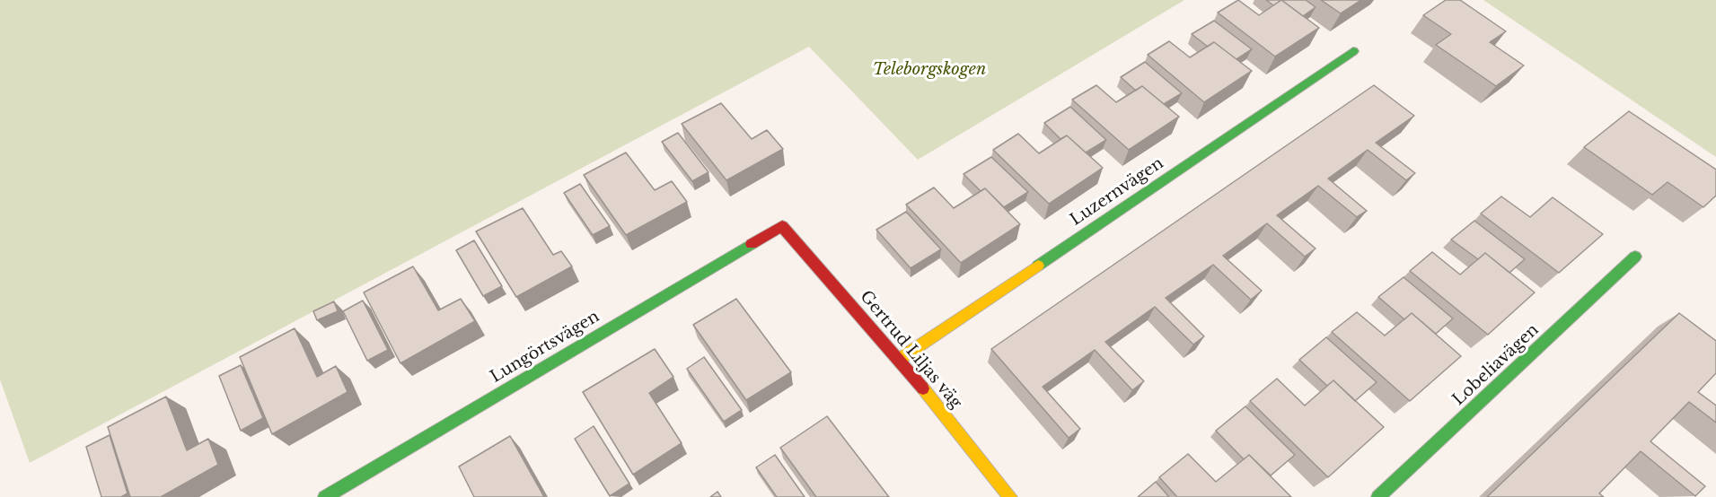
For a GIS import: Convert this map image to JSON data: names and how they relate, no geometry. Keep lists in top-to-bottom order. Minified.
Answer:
{"streets":{"street":["Luzernvägen","Lungörtsvägen","Gertrud Liljas väg","Lobeliavägen"]},"crossings":[["Luzernvägen","Gertrud Liljas väg"],["Lungörtsvägen","Gertrud Liljas väg"]],"parks":["Teleborgskogen"]}
